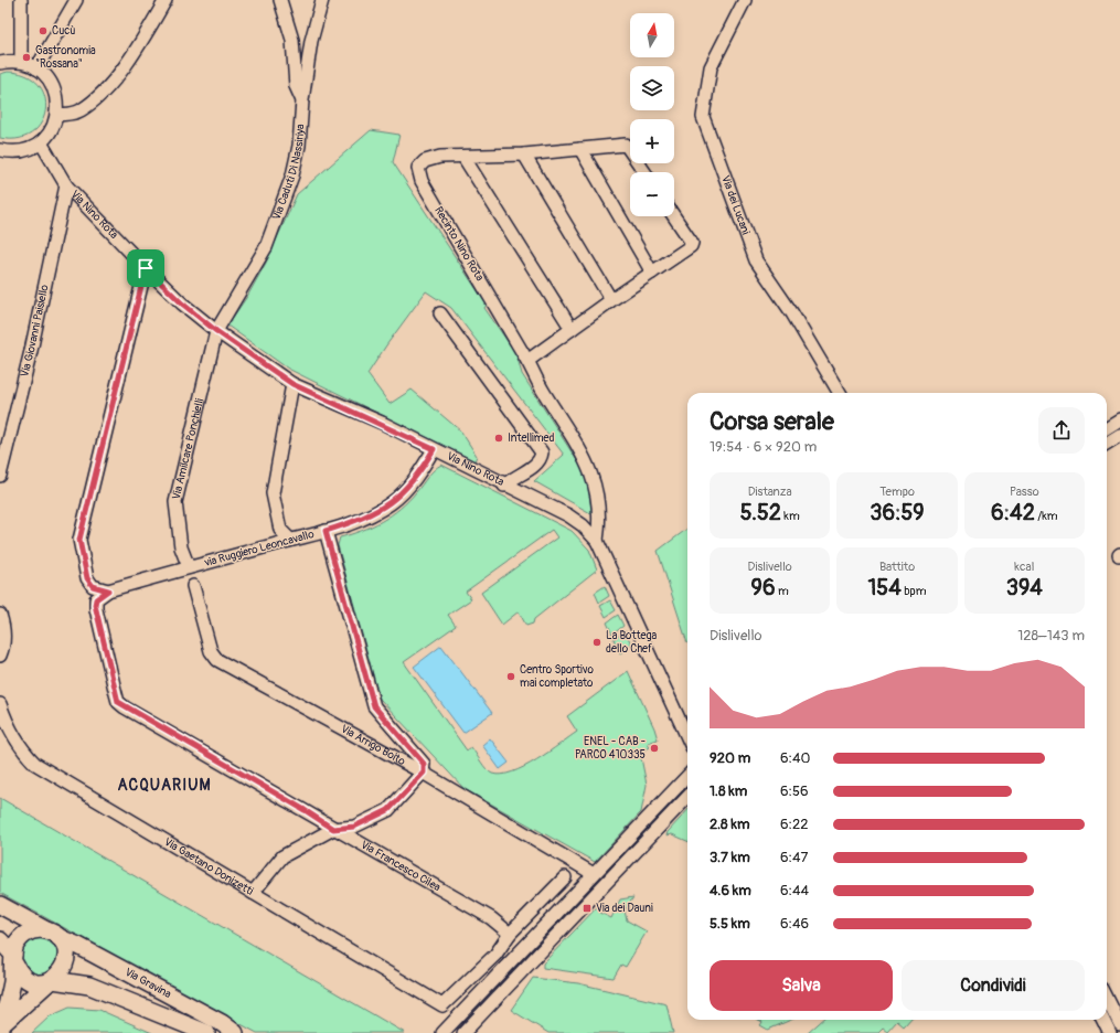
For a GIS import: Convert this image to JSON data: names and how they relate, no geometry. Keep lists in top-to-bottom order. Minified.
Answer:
{"streets":{"main road":["Via Gravina"],"street":["Via Caduti Di Nassiriya","Via dei Lucani","Via Nino Rota","Recinto Nino Rota","Via Giovanni Paisiello","Via Amilcare Ponchielli","via Ruggiero Leoncavallo","Via Arrigo Boito","Via Francesco Cilea","Via Gaetano Donizetti"]},"crossings":[["Via Caduti Di Nassiriya","Via Nino Rota"],["Via Caduti Di Nassiriya","Via Amilcare Ponchielli"],["Via Nino Rota","Recinto Nino Rota"],["Via Nino Rota","Via Giovanni Paisiello"],["Via Nino Rota","Via Amilcare Ponchielli"],["Via Nino Rota","via Ruggiero Leoncavallo"],["Via Amilcare Ponchielli","via Ruggiero Leoncavallo"],["via Ruggiero Leoncavallo","Via Francesco Cilea"],["Via Francesco Cilea","Via Gaetano Donizetti"]],"districts":["ACQUARIUM"],"places":{"other":["Cucù","Gastronomia \"Rossana\"","Intellimed","La Bottega dello Chef","Centro Sportivo mai completato","ENEL - CAB - PARCO 410335"],"transit":["Via dei Dauni"]},"north":"top","page":{"map_buttons":["+","−"],"heading":["Corsa serale","19:54 · 6 × 920 m"],"stats":[["Distanza","5.52 km"],["Tempo","36:59"],["Passo","6:42 /km"],["Dislivello","96 m"],["Battito","154 bpm"],["kcal","394"]],"chart":["Dislivello","128–143 m"],"list":[{"name":"920 m","note":"6:40"},{"name":"1.8 km","note":"6:56"},{"name":"2.8 km","note":"6:22"},{"name":"3.7 km","note":"6:47"},{"name":"4.6 km","note":"6:44"},{"name":"5.5 km","note":"6:46"}],"buttons":["Salva","Condividi"]}}
